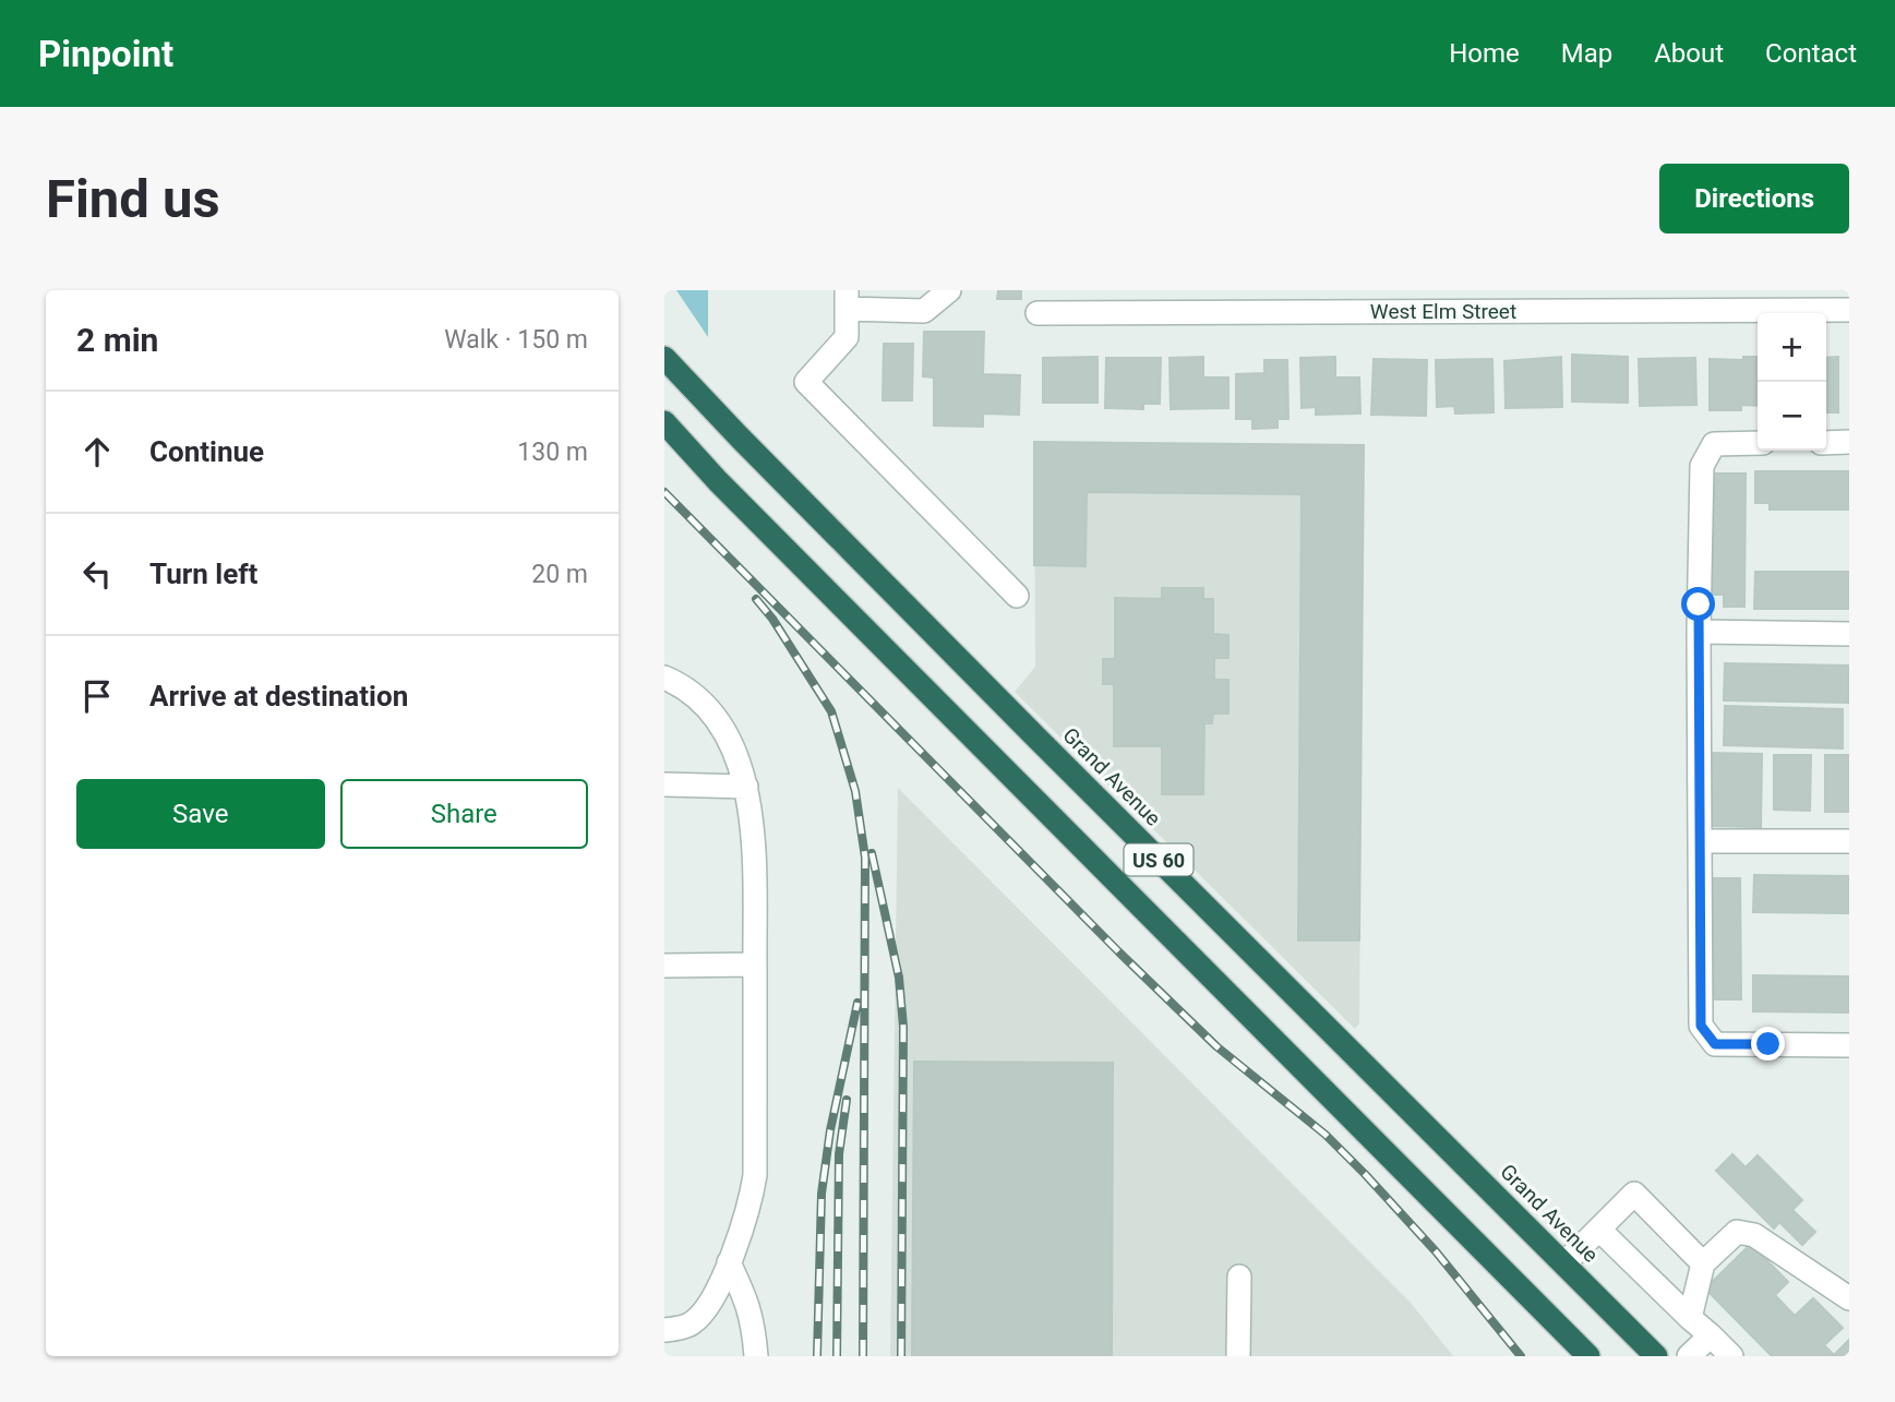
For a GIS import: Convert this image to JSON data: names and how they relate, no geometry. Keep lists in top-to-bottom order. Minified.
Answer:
{"streets":{"highway":["Grand Avenue","US 60"],"street":["West Elm Street"]},"page":{"header":"Pinpoint","nav":["Home","Map","About","Contact"],"buttons":["Directions",["Save","Share"]],"title":"Find us","heading":["2 min","Walk · 150 m"],"map_buttons":["+","−"],"list":[["Continue","130 m"],["Turn left","20 m"],"Arrive at destination"]}}
